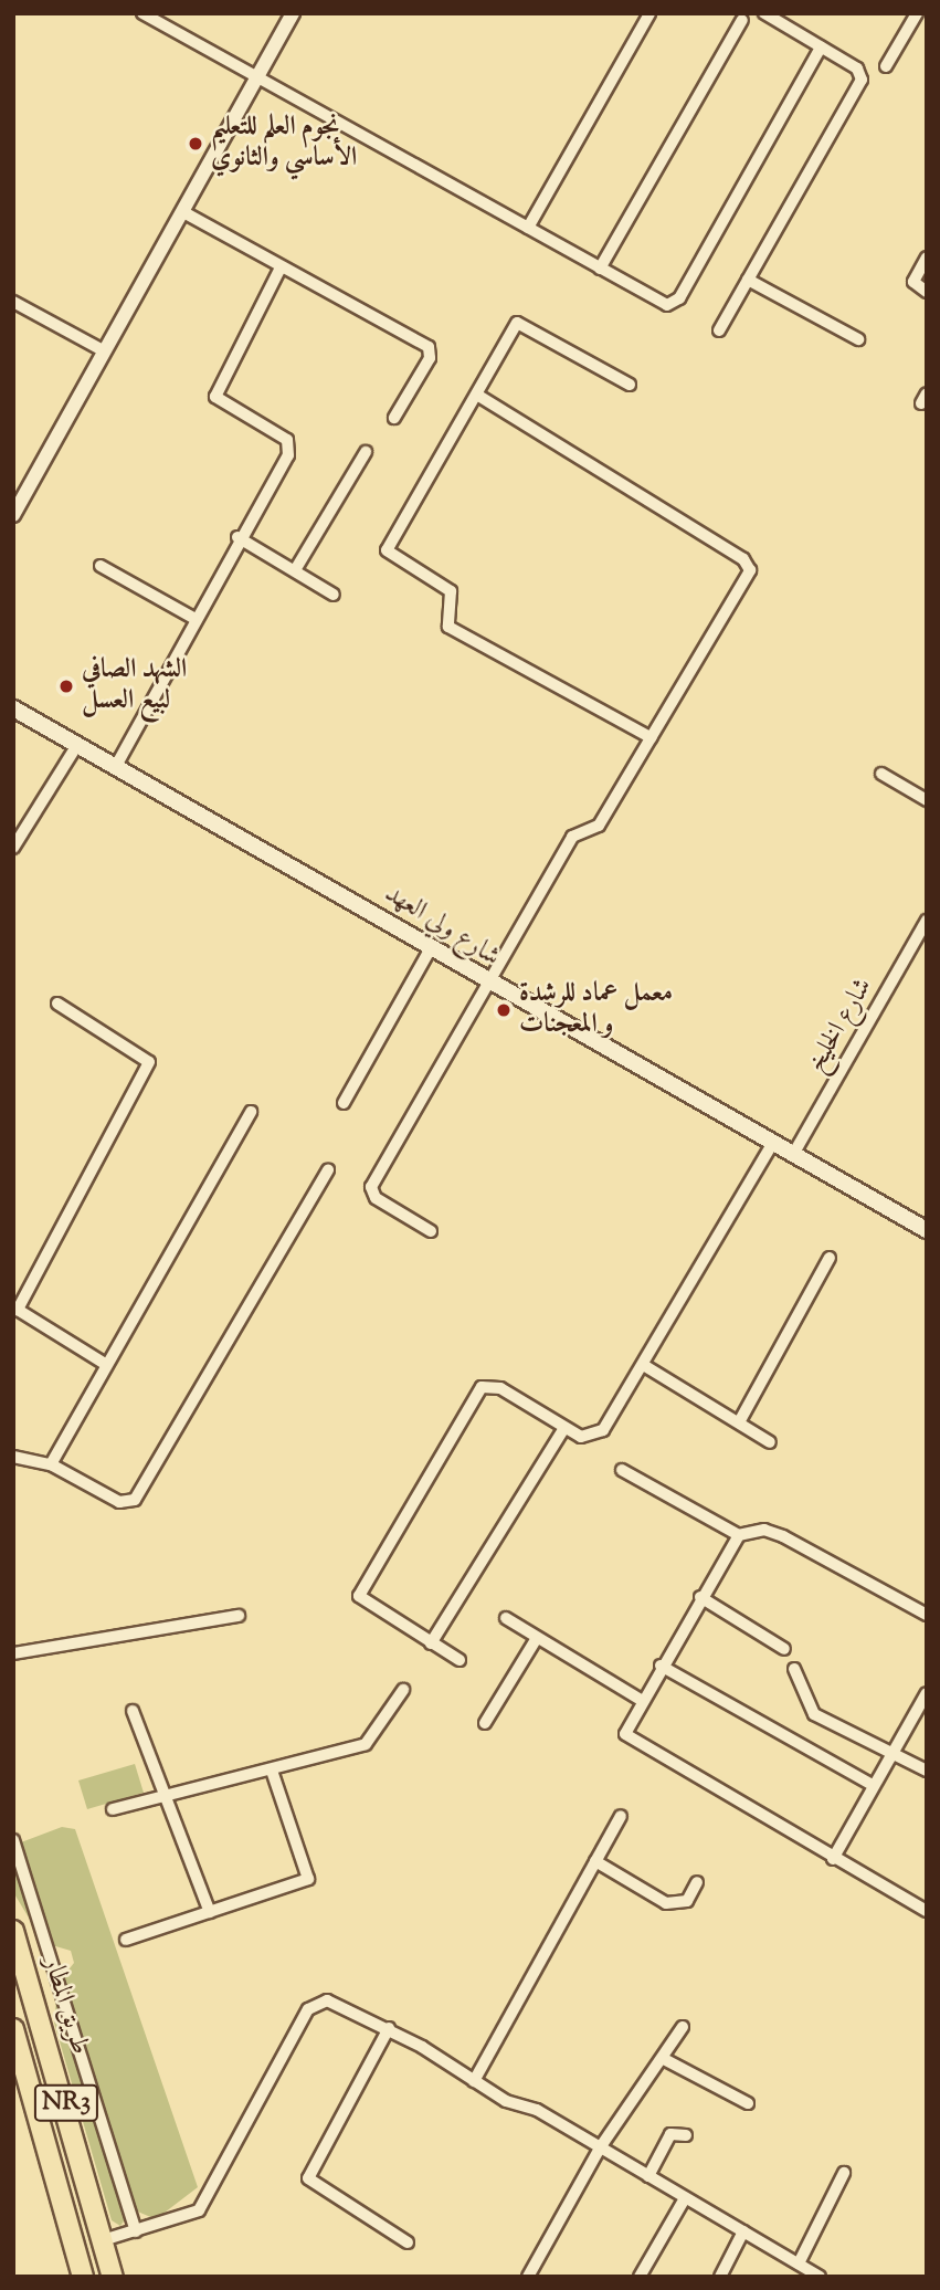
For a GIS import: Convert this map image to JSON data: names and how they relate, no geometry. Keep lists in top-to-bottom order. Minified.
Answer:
{"streets":{"highway":["طريق المطار","NR3"],"main road":["شارع ولي العهد"],"street":["شارع الخليخ"]},"crossings":[["شارع ولي العهد","شارع الخليخ"]],"places":["نجوم العلم للتعليم الأساسي والثانوي","الشهد الصافي لبيع العسل","معمل عماد للرشدة و المعجنات"]}
